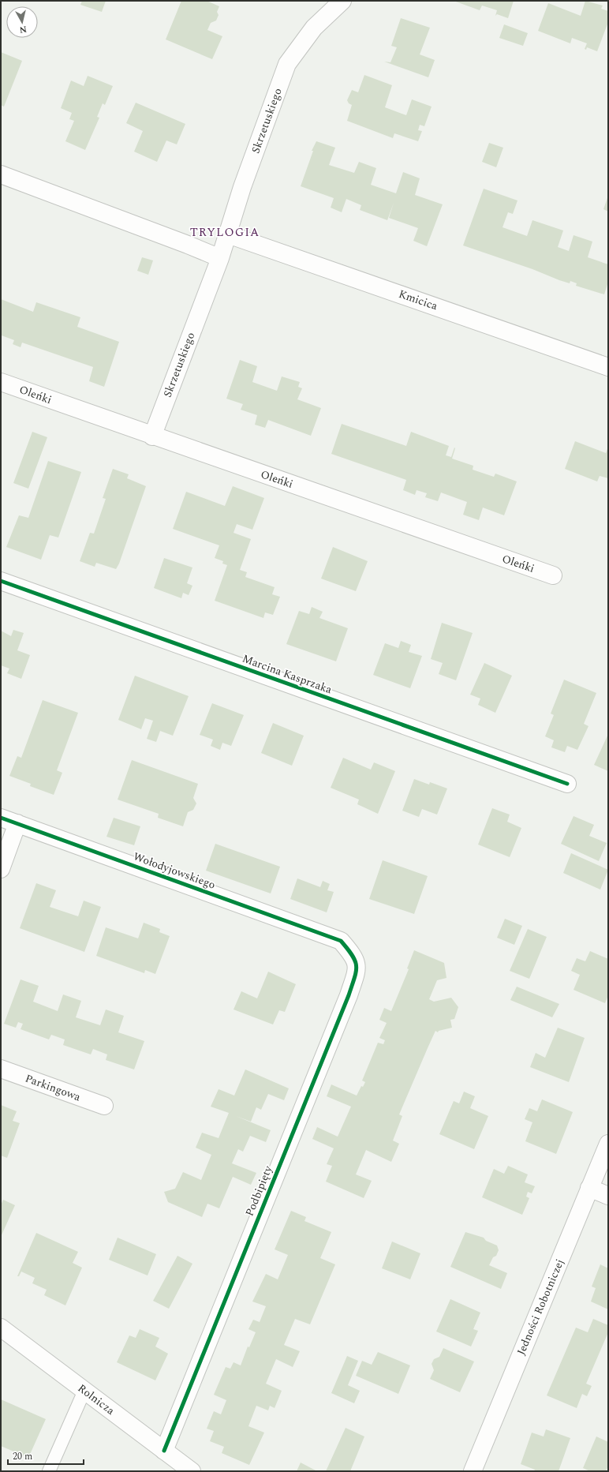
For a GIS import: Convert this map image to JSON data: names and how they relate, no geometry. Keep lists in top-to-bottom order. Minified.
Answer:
{"streets":{"street":["Skrzetuskiego","Kmicica","Oleńki","Marcina Kasprzaka","Wołodyjowskiego","Parkingowa","Podbipięty","Jedności Robotniczej","Rolnicza"]},"crossings":[["Skrzetuskiego","Kmicica"],["Skrzetuskiego","Oleńki"],["Wołodyjowskiego","Podbipięty"],["Podbipięty","Rolnicza"]],"districts":["TRYLOGIA"],"scale_bar":"20 m","north":"bottom"}
